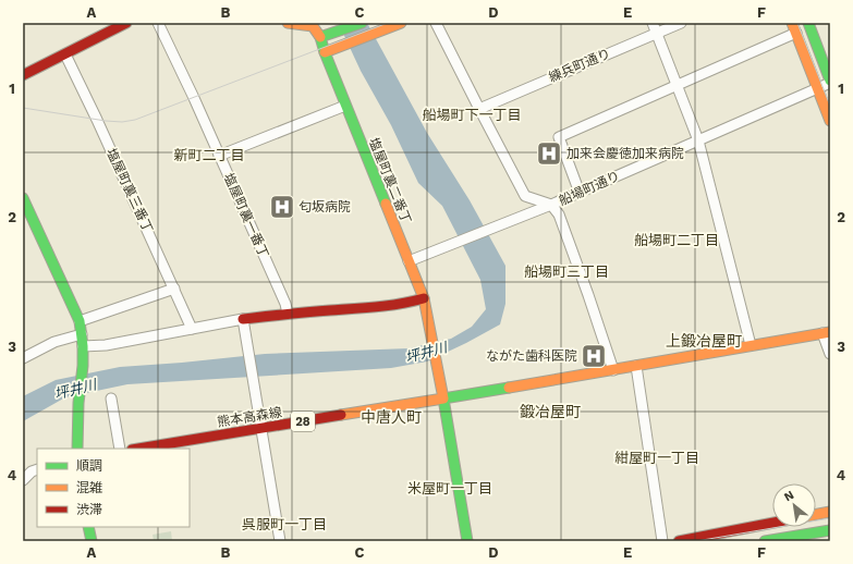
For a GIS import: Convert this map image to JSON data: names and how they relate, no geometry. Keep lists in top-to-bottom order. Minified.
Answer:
{"streets":{"street":["練兵町通り","塩屋町裏二番丁","船場町通り","塩屋町裏三番丁","塩屋町裏一番丁","熊本高森線","28"]},"crossings":[["塩屋町裏二番丁","船場町通り"],["塩屋町裏二番丁","熊本高森線"]],"districts":["船場町下一丁目","新町二丁目","船場町二丁目","船場町三丁目","上鍛冶屋町","鍛冶屋町","中唐人町","紺屋町一丁目","米屋町一丁目","呉服町一丁目"],"water":["坪井川"],"places":{"hospital":["加来会慶徳加来病院","匂坂病院","ながた歯科医院"]},"legend":["順調","混雑","渋滞"],"north":"top left","grid":{"columns":["A","B","C","D","E","F"],"rows":["1","2","3","4"]}}
